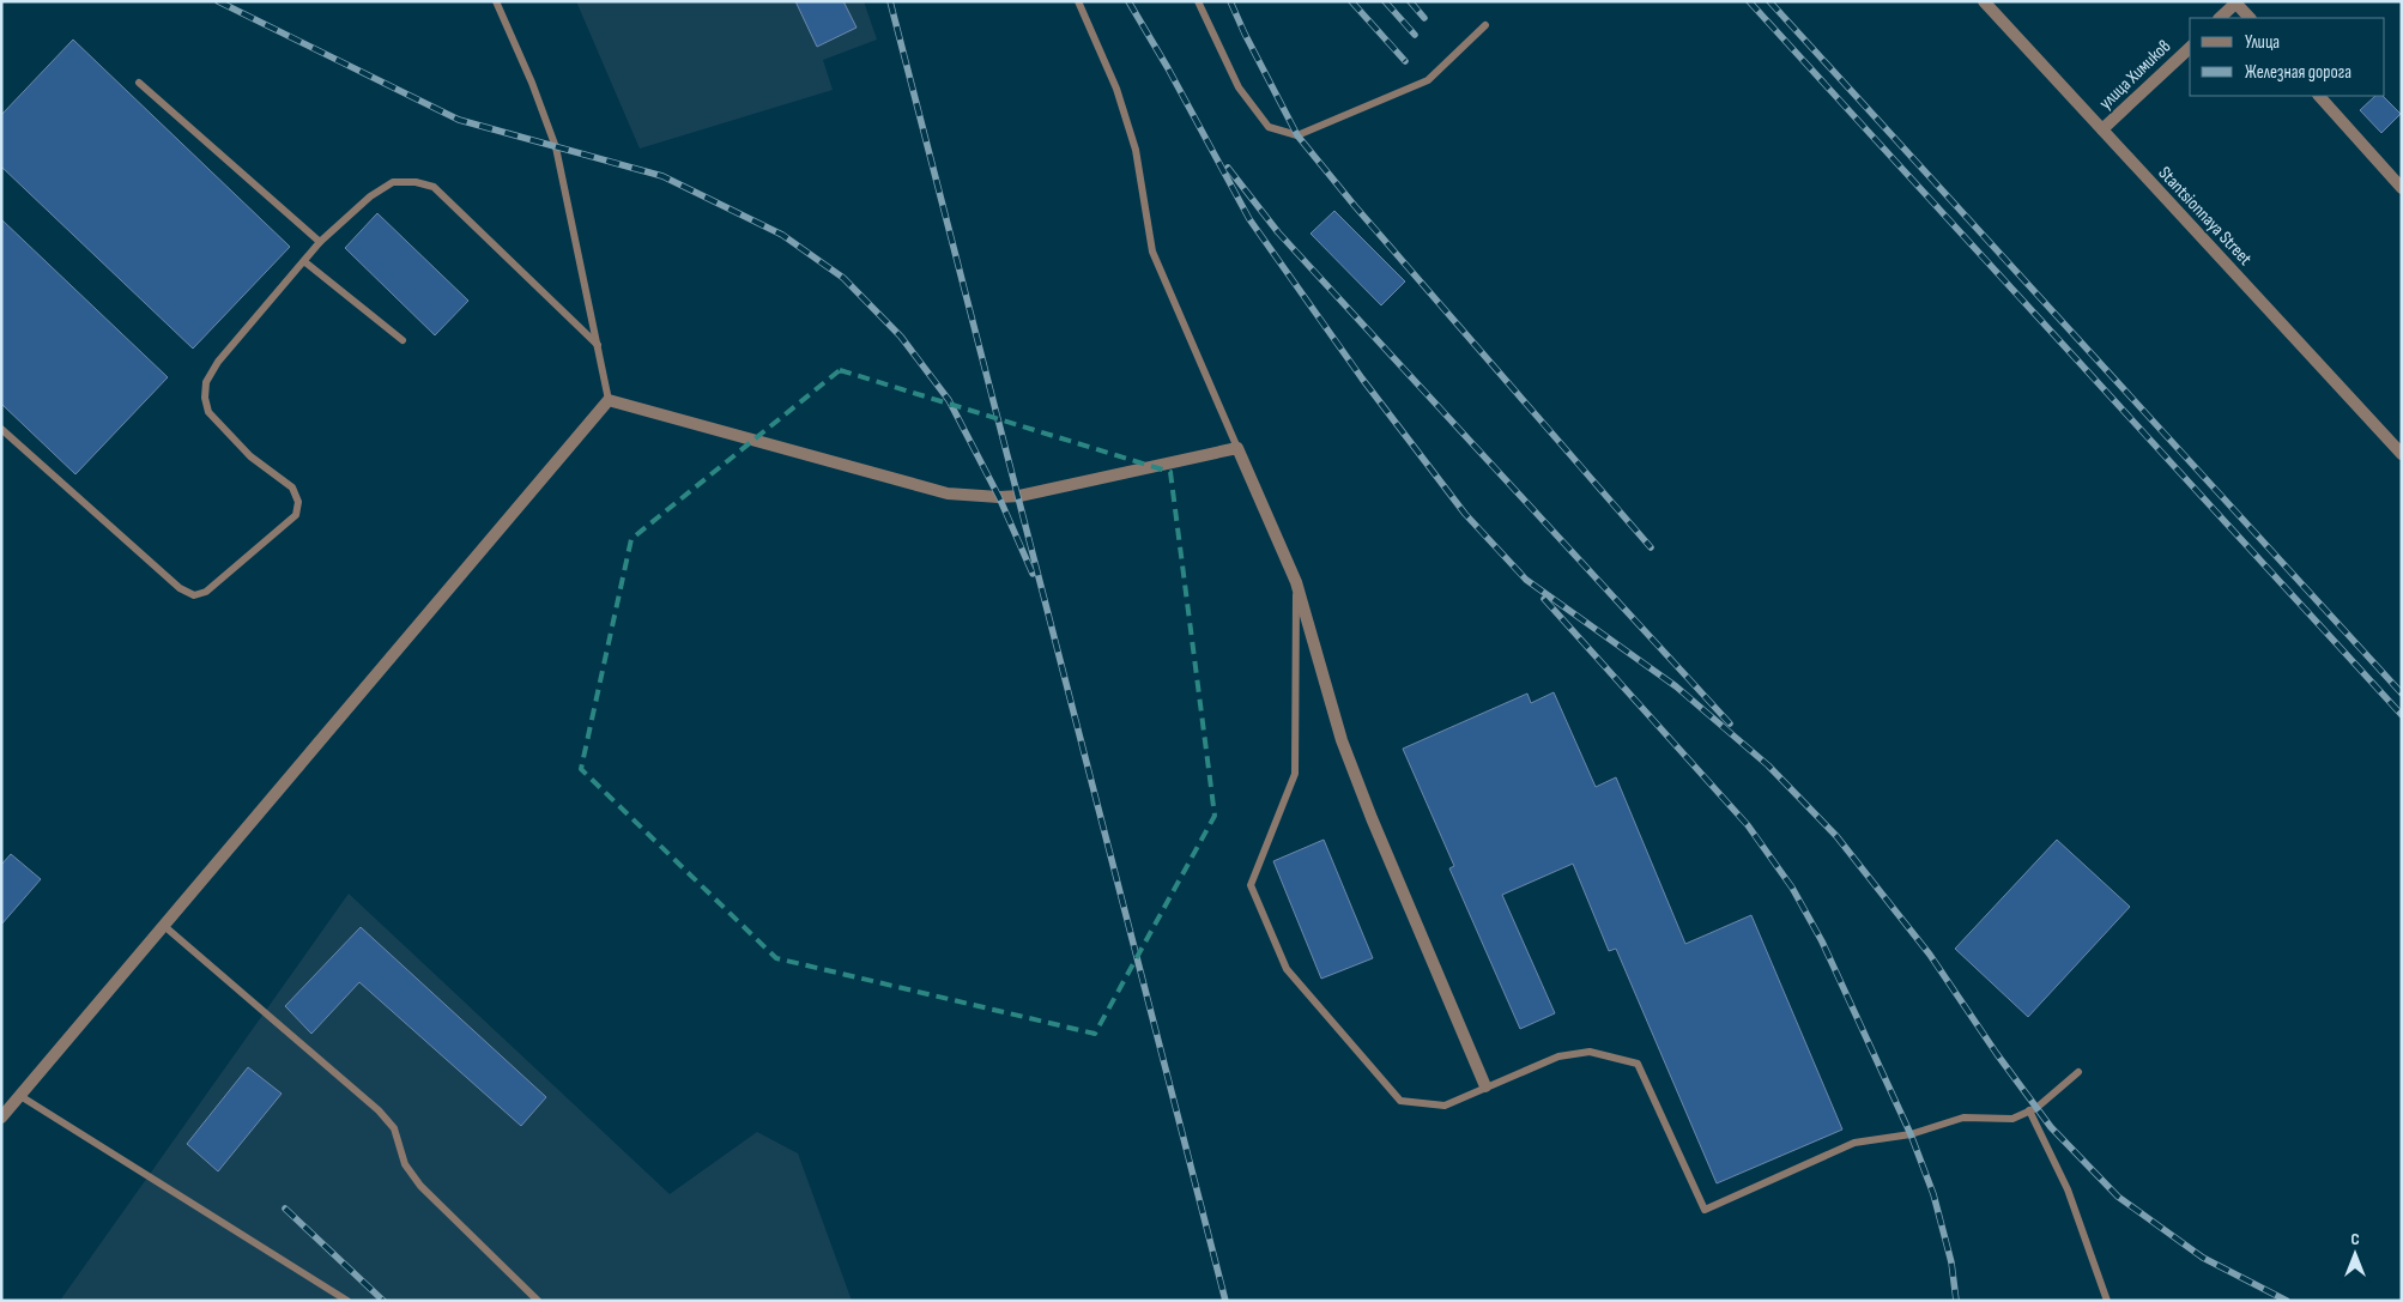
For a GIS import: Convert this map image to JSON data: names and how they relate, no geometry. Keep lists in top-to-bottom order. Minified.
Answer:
{"streets":{"street":["улица Химиков","Stantsionnaya Street"]},"crossings":[["улица Химиков","Stantsionnaya Street"]],"legend":["Улица","Железная дорога"],"north":"top"}
